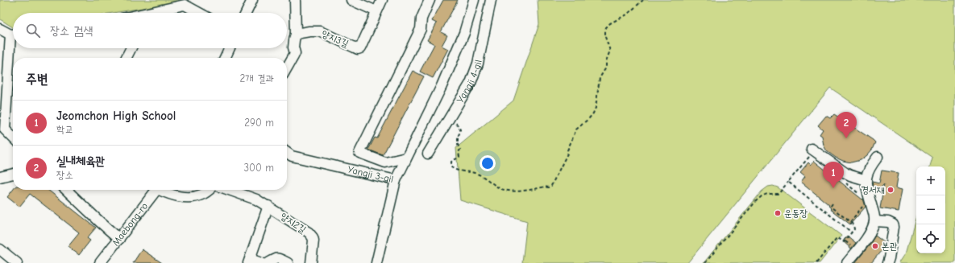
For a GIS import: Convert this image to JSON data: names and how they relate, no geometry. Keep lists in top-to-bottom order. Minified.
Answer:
{"streets":{"street":["양지3길","Yangji 4-gil","Yangji 3-gil","양지2길","Maebong-ro"]},"places":["경서재","운동장","본관"],"page":{"search":"장소 검색","heading":["주변","2개 결과"],"list":[{"mark":"1","name":"Jeomchon High School","note":"학교","value":"290 m"},{"mark":"2","name":"실내체육관","note":"장소","value":"300 m"}],"pins":["2","1"],"map_buttons":["+","−"]}}
